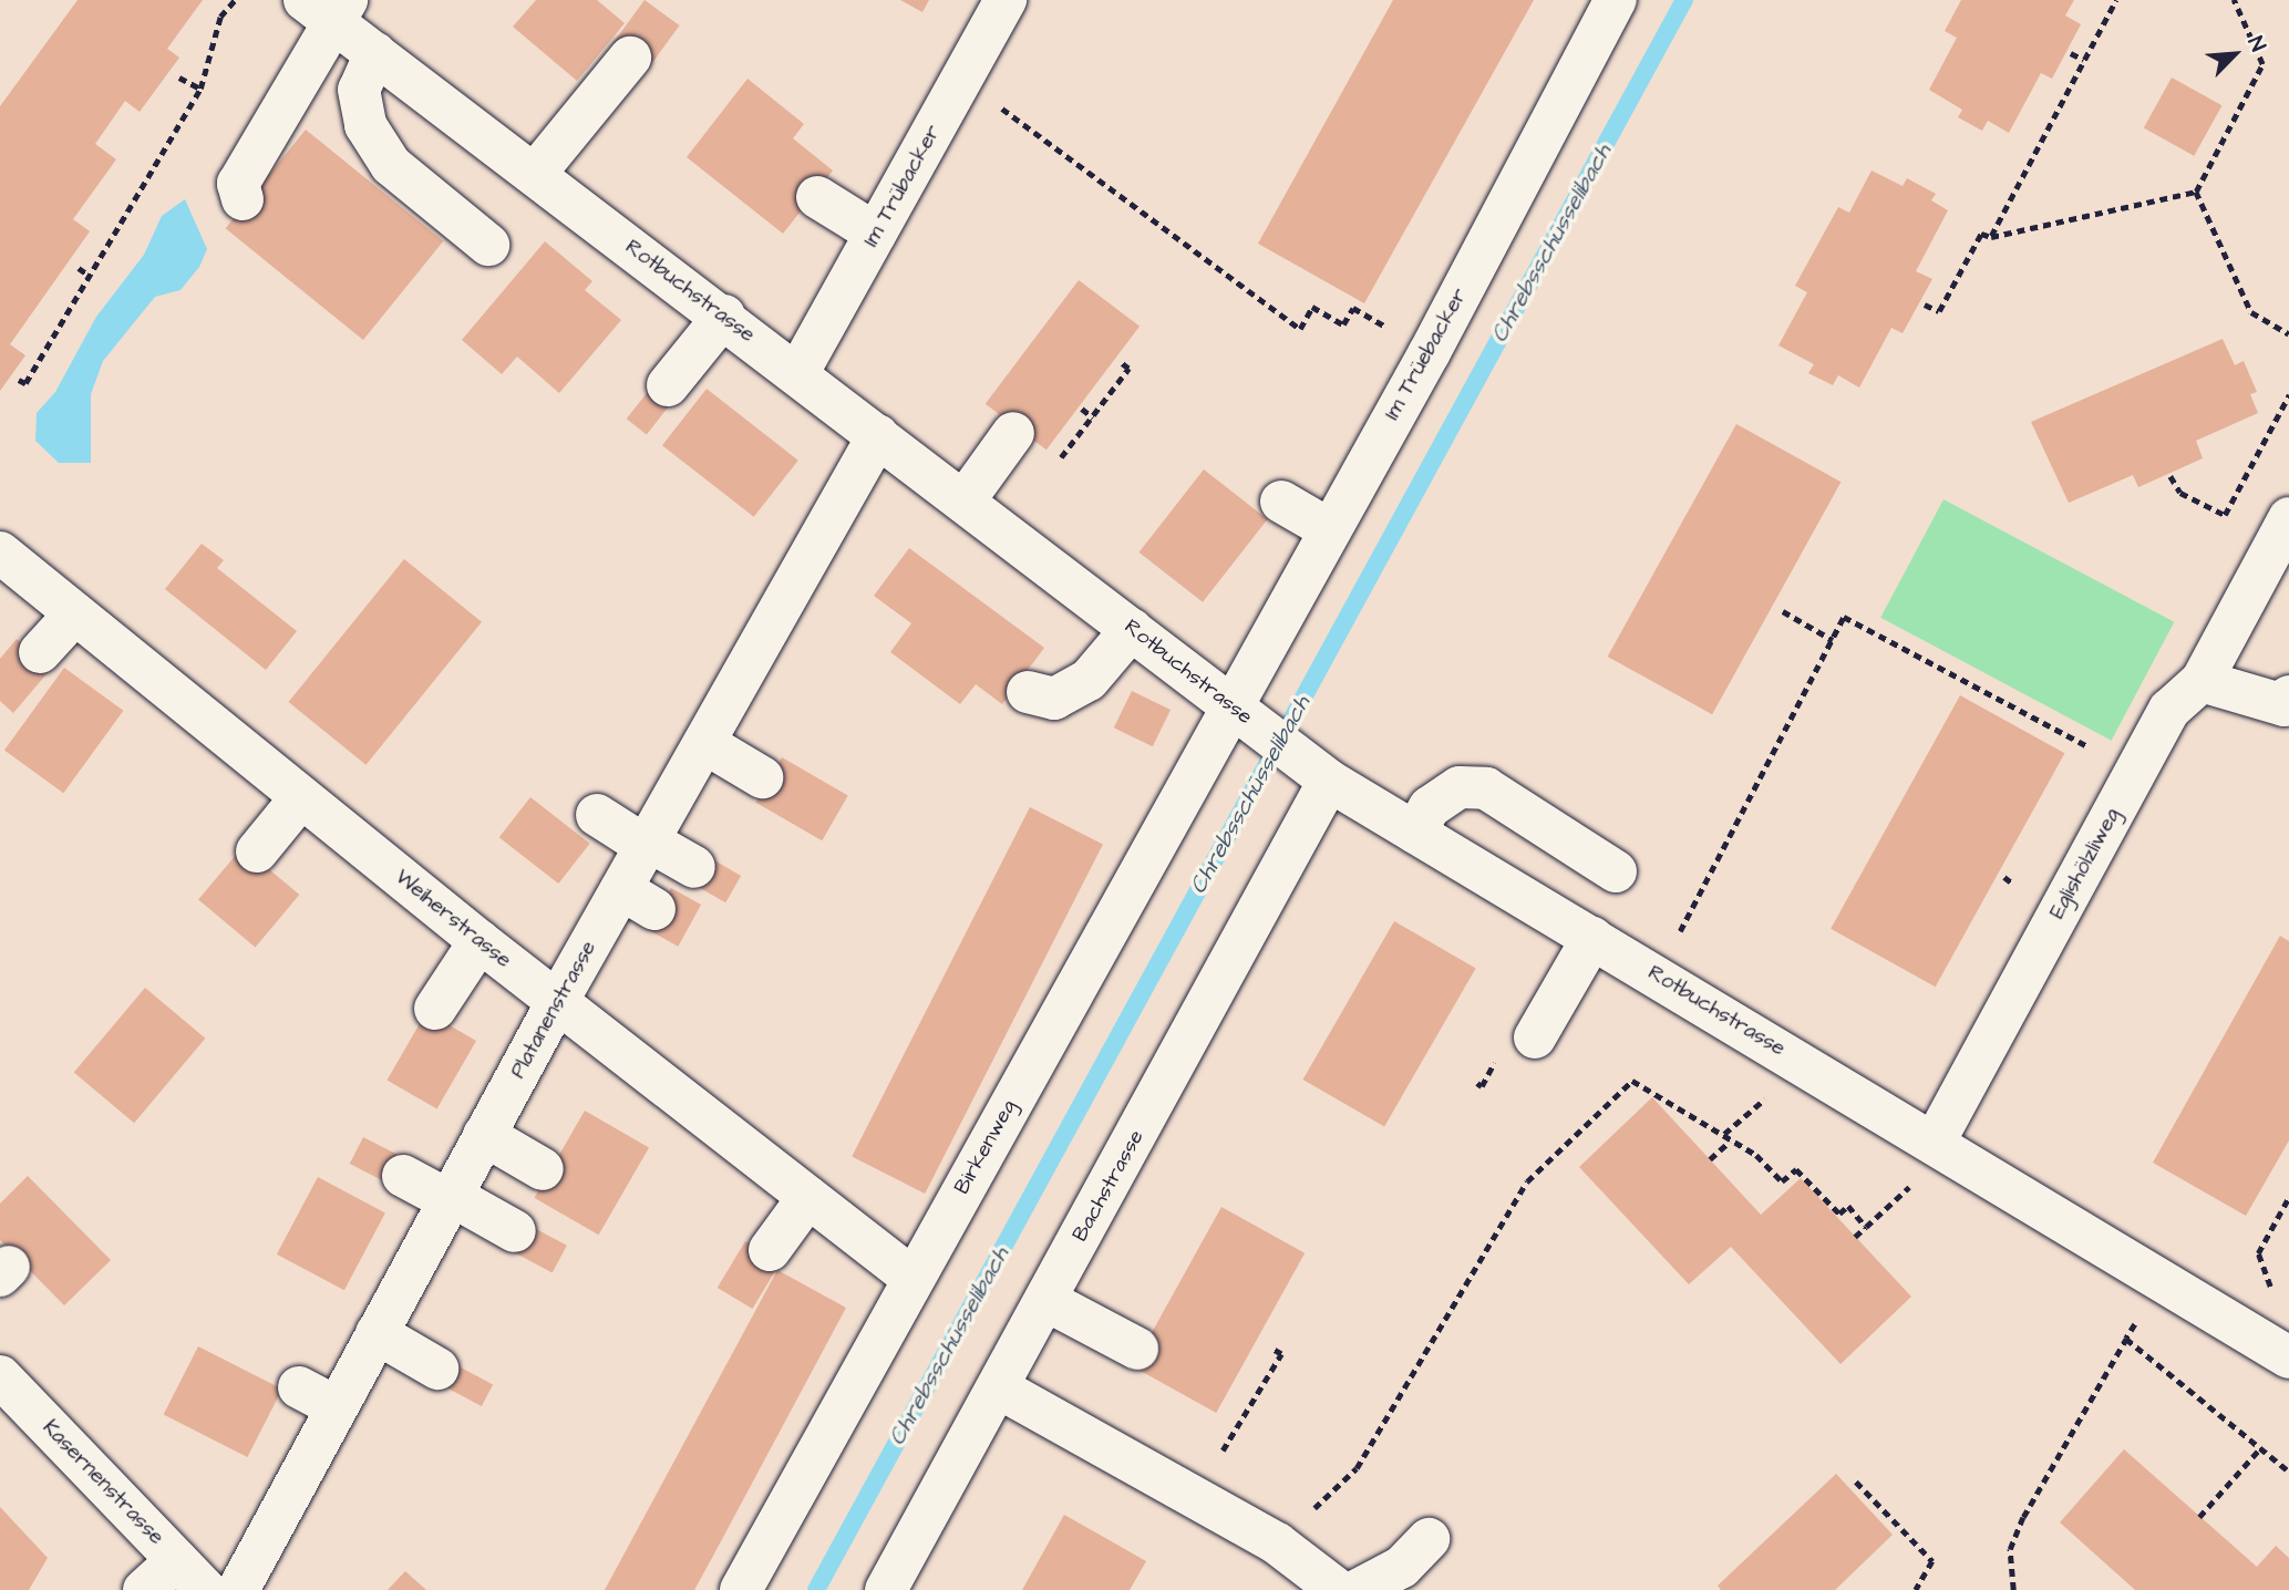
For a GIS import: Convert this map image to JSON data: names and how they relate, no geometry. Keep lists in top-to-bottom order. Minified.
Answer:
{"streets":{"street":["Im Trübacker","Rotbuchstrasse","Im Trüebacker","Eglishölzliweg","Weiherstrasse","Platanenstrasse","Birkenweg","Bachstrasse","Kasernenstrasse"]},"crossings":[["Im Trübacker","Rotbuchstrasse"],["Rotbuchstrasse","Im Trüebacker"],["Rotbuchstrasse","Eglishölzliweg"],["Rotbuchstrasse","Platanenstrasse"],["Rotbuchstrasse","Birkenweg"],["Rotbuchstrasse","Bachstrasse"],["Im Trüebacker","Birkenweg"],["Weiherstrasse","Platanenstrasse"],["Weiherstrasse","Birkenweg"]],"water":["Chrebsschüsselibach"],"north":"top right"}
